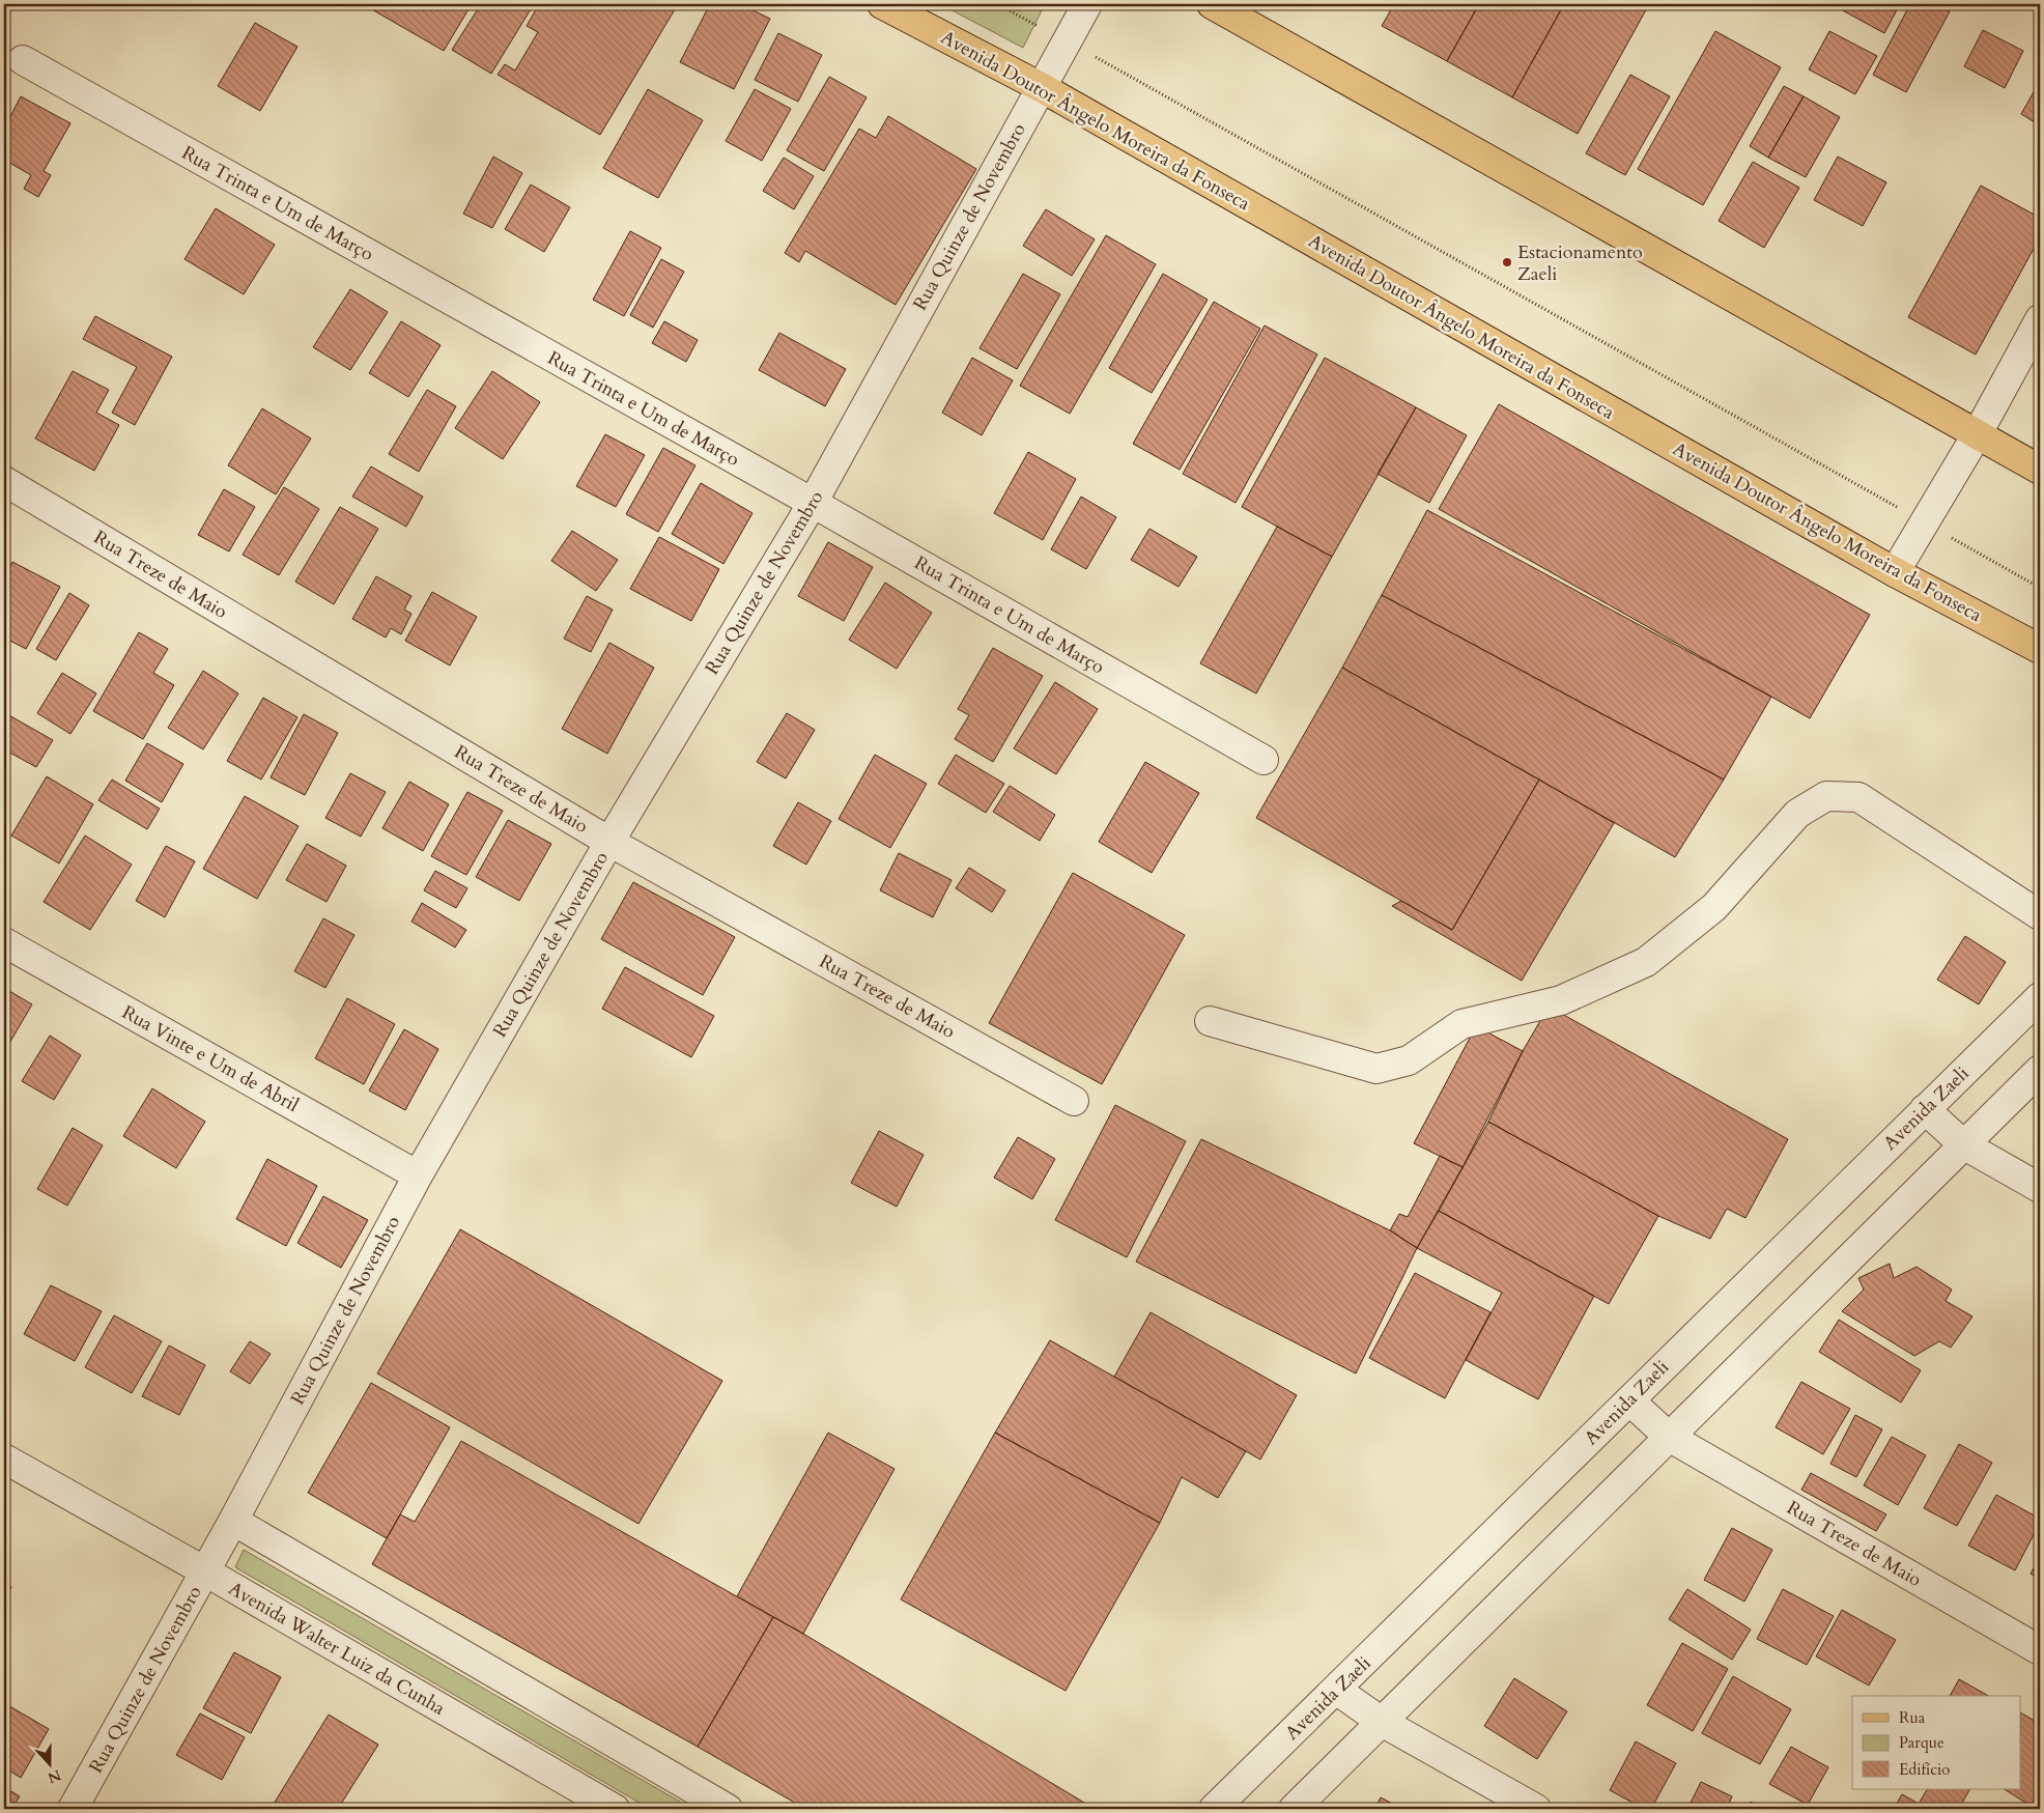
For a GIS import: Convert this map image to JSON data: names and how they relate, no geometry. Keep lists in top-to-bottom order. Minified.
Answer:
{"streets":{"main road":["Avenida Doutor Ângelo Moreira da Fonseca"],"street":["Rua Trinta e Um de Março","Rua Quinze de Novembro","Rua Treze de Maio","Rua Vinte e Um de Abril","Avenida Zaeli","Avenida Walter Luiz da Cunha"]},"crossings":[["Avenida Doutor Ângelo Moreira da Fonseca","Rua Quinze de Novembro"],["Rua Trinta e Um de Março","Rua Quinze de Novembro"],["Rua Quinze de Novembro","Rua Treze de Maio"],["Rua Quinze de Novembro","Rua Vinte e Um de Abril"],["Rua Quinze de Novembro","Avenida Walter Luiz da Cunha"],["Rua Treze de Maio","Avenida Zaeli"]],"places":["Estacionamento Zaeli"],"legend":["Rua","Parque","Edifício"],"north":"bottom"}
